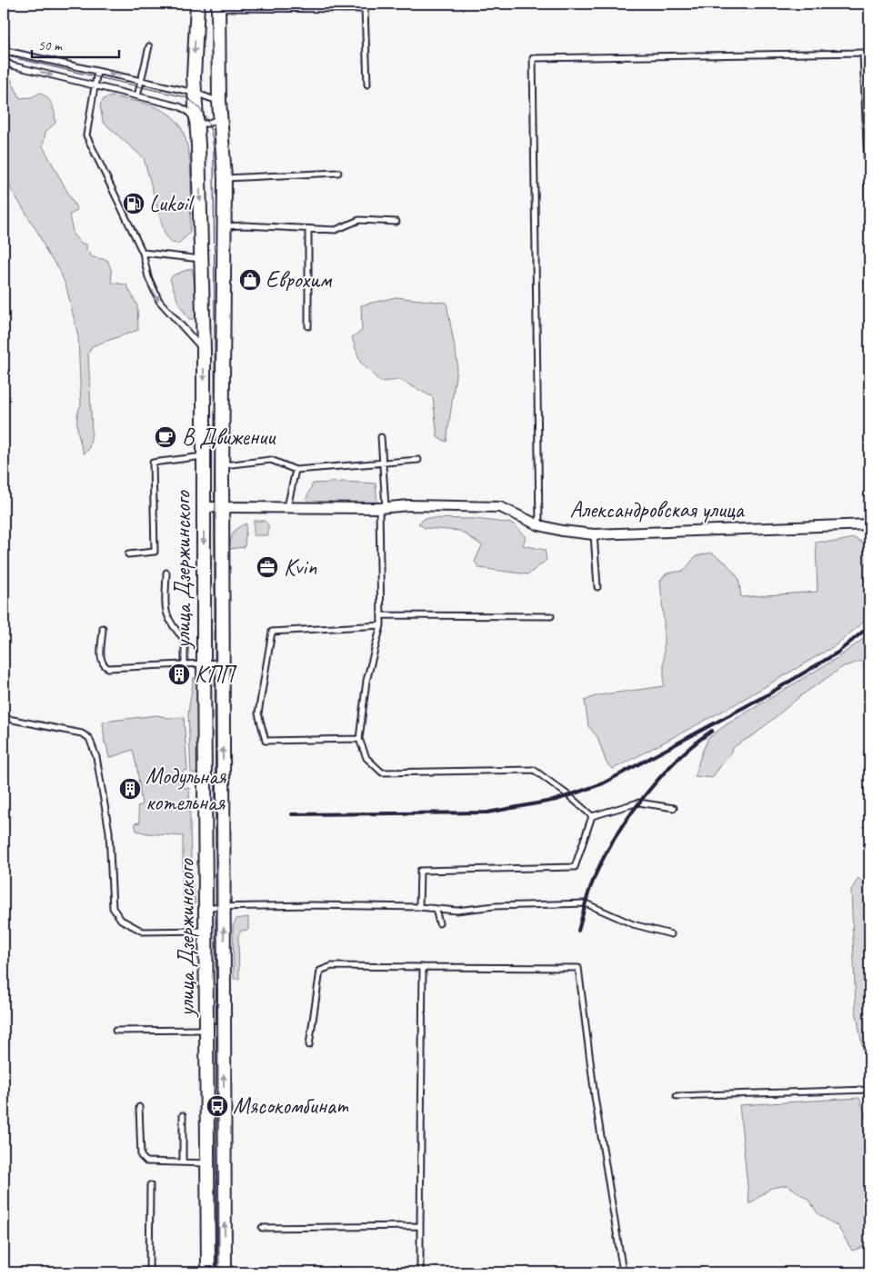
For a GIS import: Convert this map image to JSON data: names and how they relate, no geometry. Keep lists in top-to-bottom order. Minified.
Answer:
{"streets":{"main road":["улица Дзержинского"],"street":["Александровская улица"]},"crossings":[["Александровская улица","улица Дзержинского"]],"places":{"fuel station":["Lukoil"],"shop":["Еврохим"],"cafe":["В Движении"],"office":["Kvin"],"building":["КПП","Модульная котельная"],"bus stop":["Мясокомбинат"]},"scale_bar":"50 m"}
